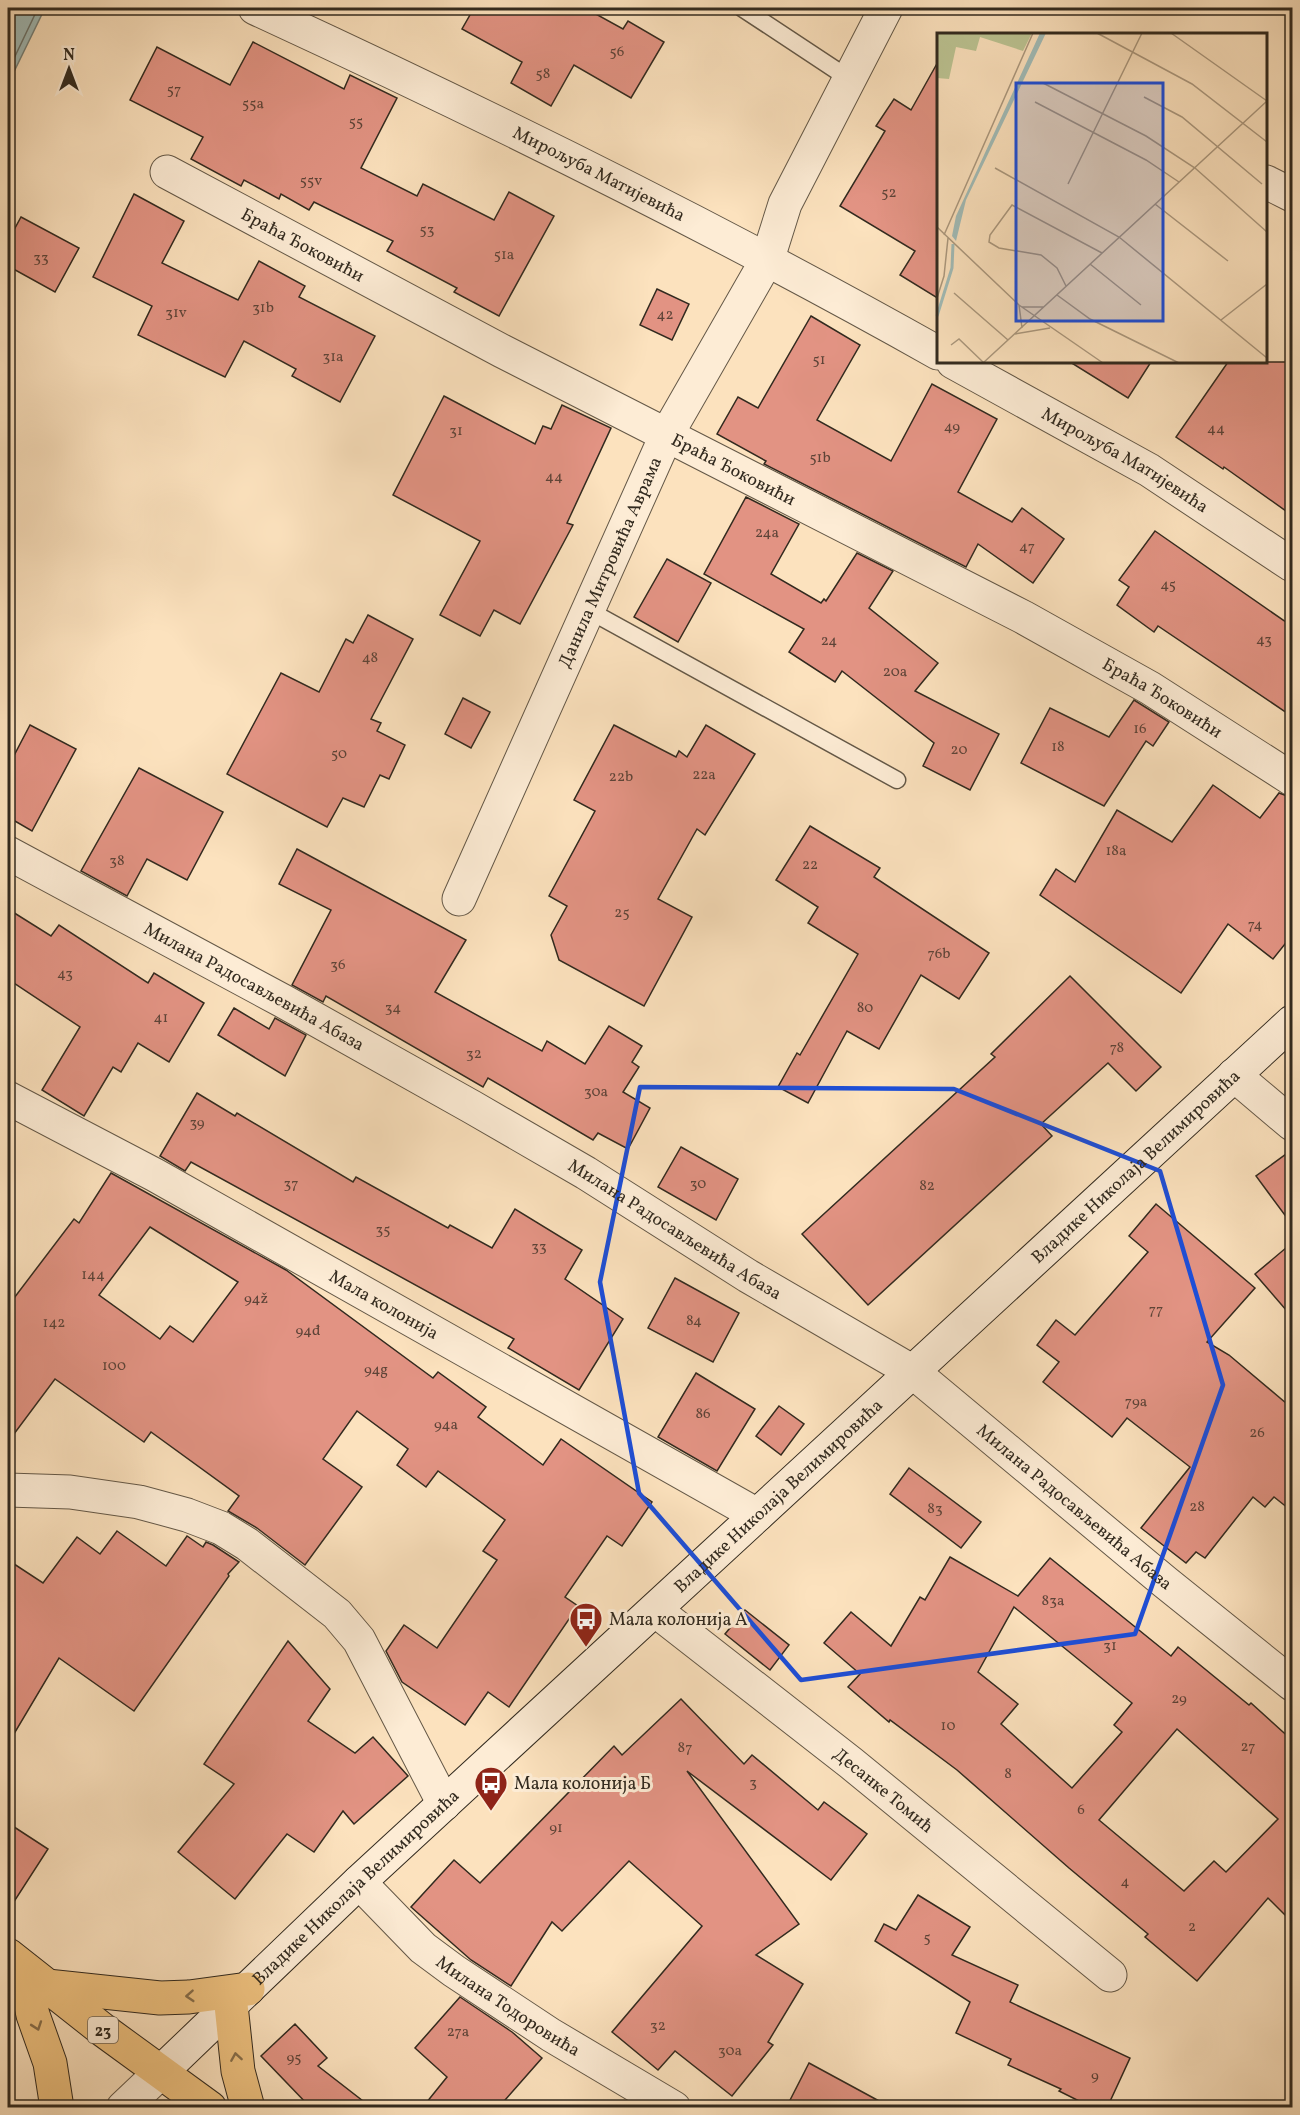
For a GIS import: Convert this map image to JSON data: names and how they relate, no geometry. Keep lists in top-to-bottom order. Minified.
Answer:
{"streets":{"main road":["23"],"street":["Мирољуба Матијевића","Браћа Ђоковићи","Данила Митровића Аврама","Милана Радосављевића Абаза","Владике Николаја Велимировића","Мала колонија","Десанке Томић","Милана Тодоровића"]},"crossings":[["Мирољуба Матијевића","Данила Митровића Аврама"],["Браћа Ђоковићи","Данила Митровића Аврама"],["Милана Радосављевића Абаза","Владике Николаја Велимировића"],["Владике Николаја Велимировића","Мала колонија"],["Владике Николаја Велимировића","Десанке Томић"],["Владике Николаја Велимировића","Милана Тодоровића"],["Владике Николаја Велимировића","23"]],"places":{"bus stop":["Мала колонија А","Мала колонија Б"]},"house_numbers":["56","58","57","55a","55","55v","52","53","51a","33","31b","31v","42","31a","51","49","44","31","51b","44","24a","47","45","43","24","48","20a","16","18","20","50","22a","22b","18a","38","22","25","74","76b","36","43","34","80","41","78","32","30a","39","37","30","82","35","33","144","94ž","77","84","142","94đ","100","94g","79a","86","94a","26","28","83","83a","31","29","10","27","87","8","3","6","91","4","2","5","32","27a","30a","95","9"],"north":"top"}
